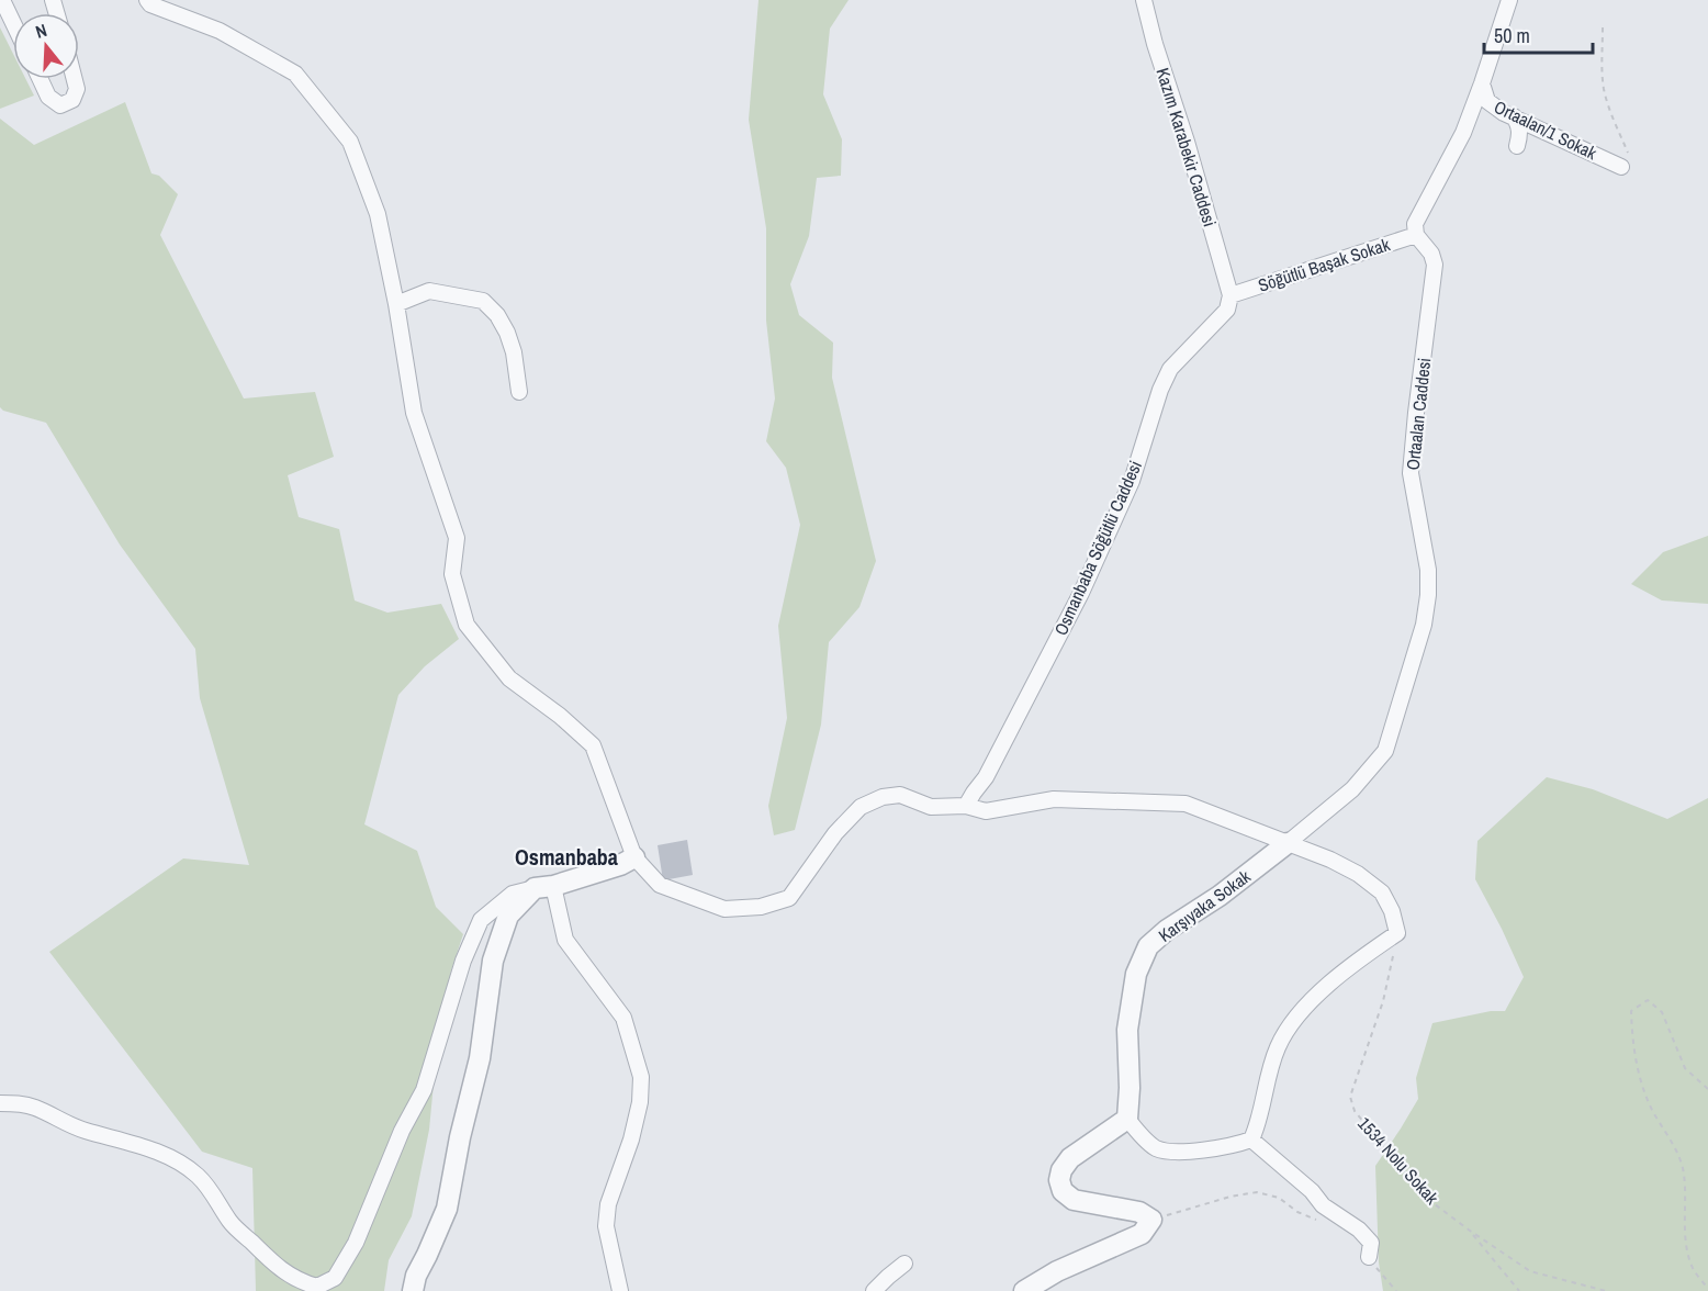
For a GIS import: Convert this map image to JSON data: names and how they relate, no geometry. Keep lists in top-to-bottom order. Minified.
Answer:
{"streets":{"street":["Ortaalan/1 Sokak","Kazım Karabekir Caddesi","Söğütlü Başak Sokak","Ortaalan Caddesi","Osmanbaba Söğütlü Caddesi","Karşıyaka Sokak"],"path":["1534 Nolu Sokak"]},"crossings":[["Kazım Karabekir Caddesi","Söğütlü Başak Sokak"],["Kazım Karabekir Caddesi","Osmanbaba Söğütlü Caddesi"],["Söğütlü Başak Sokak","Ortaalan Caddesi"],["Söğütlü Başak Sokak","Osmanbaba Söğütlü Caddesi"],["Ortaalan Caddesi","Karşıyaka Sokak"]],"districts":["Osmanbaba"],"scale_bar":"50 m","north":"top"}
